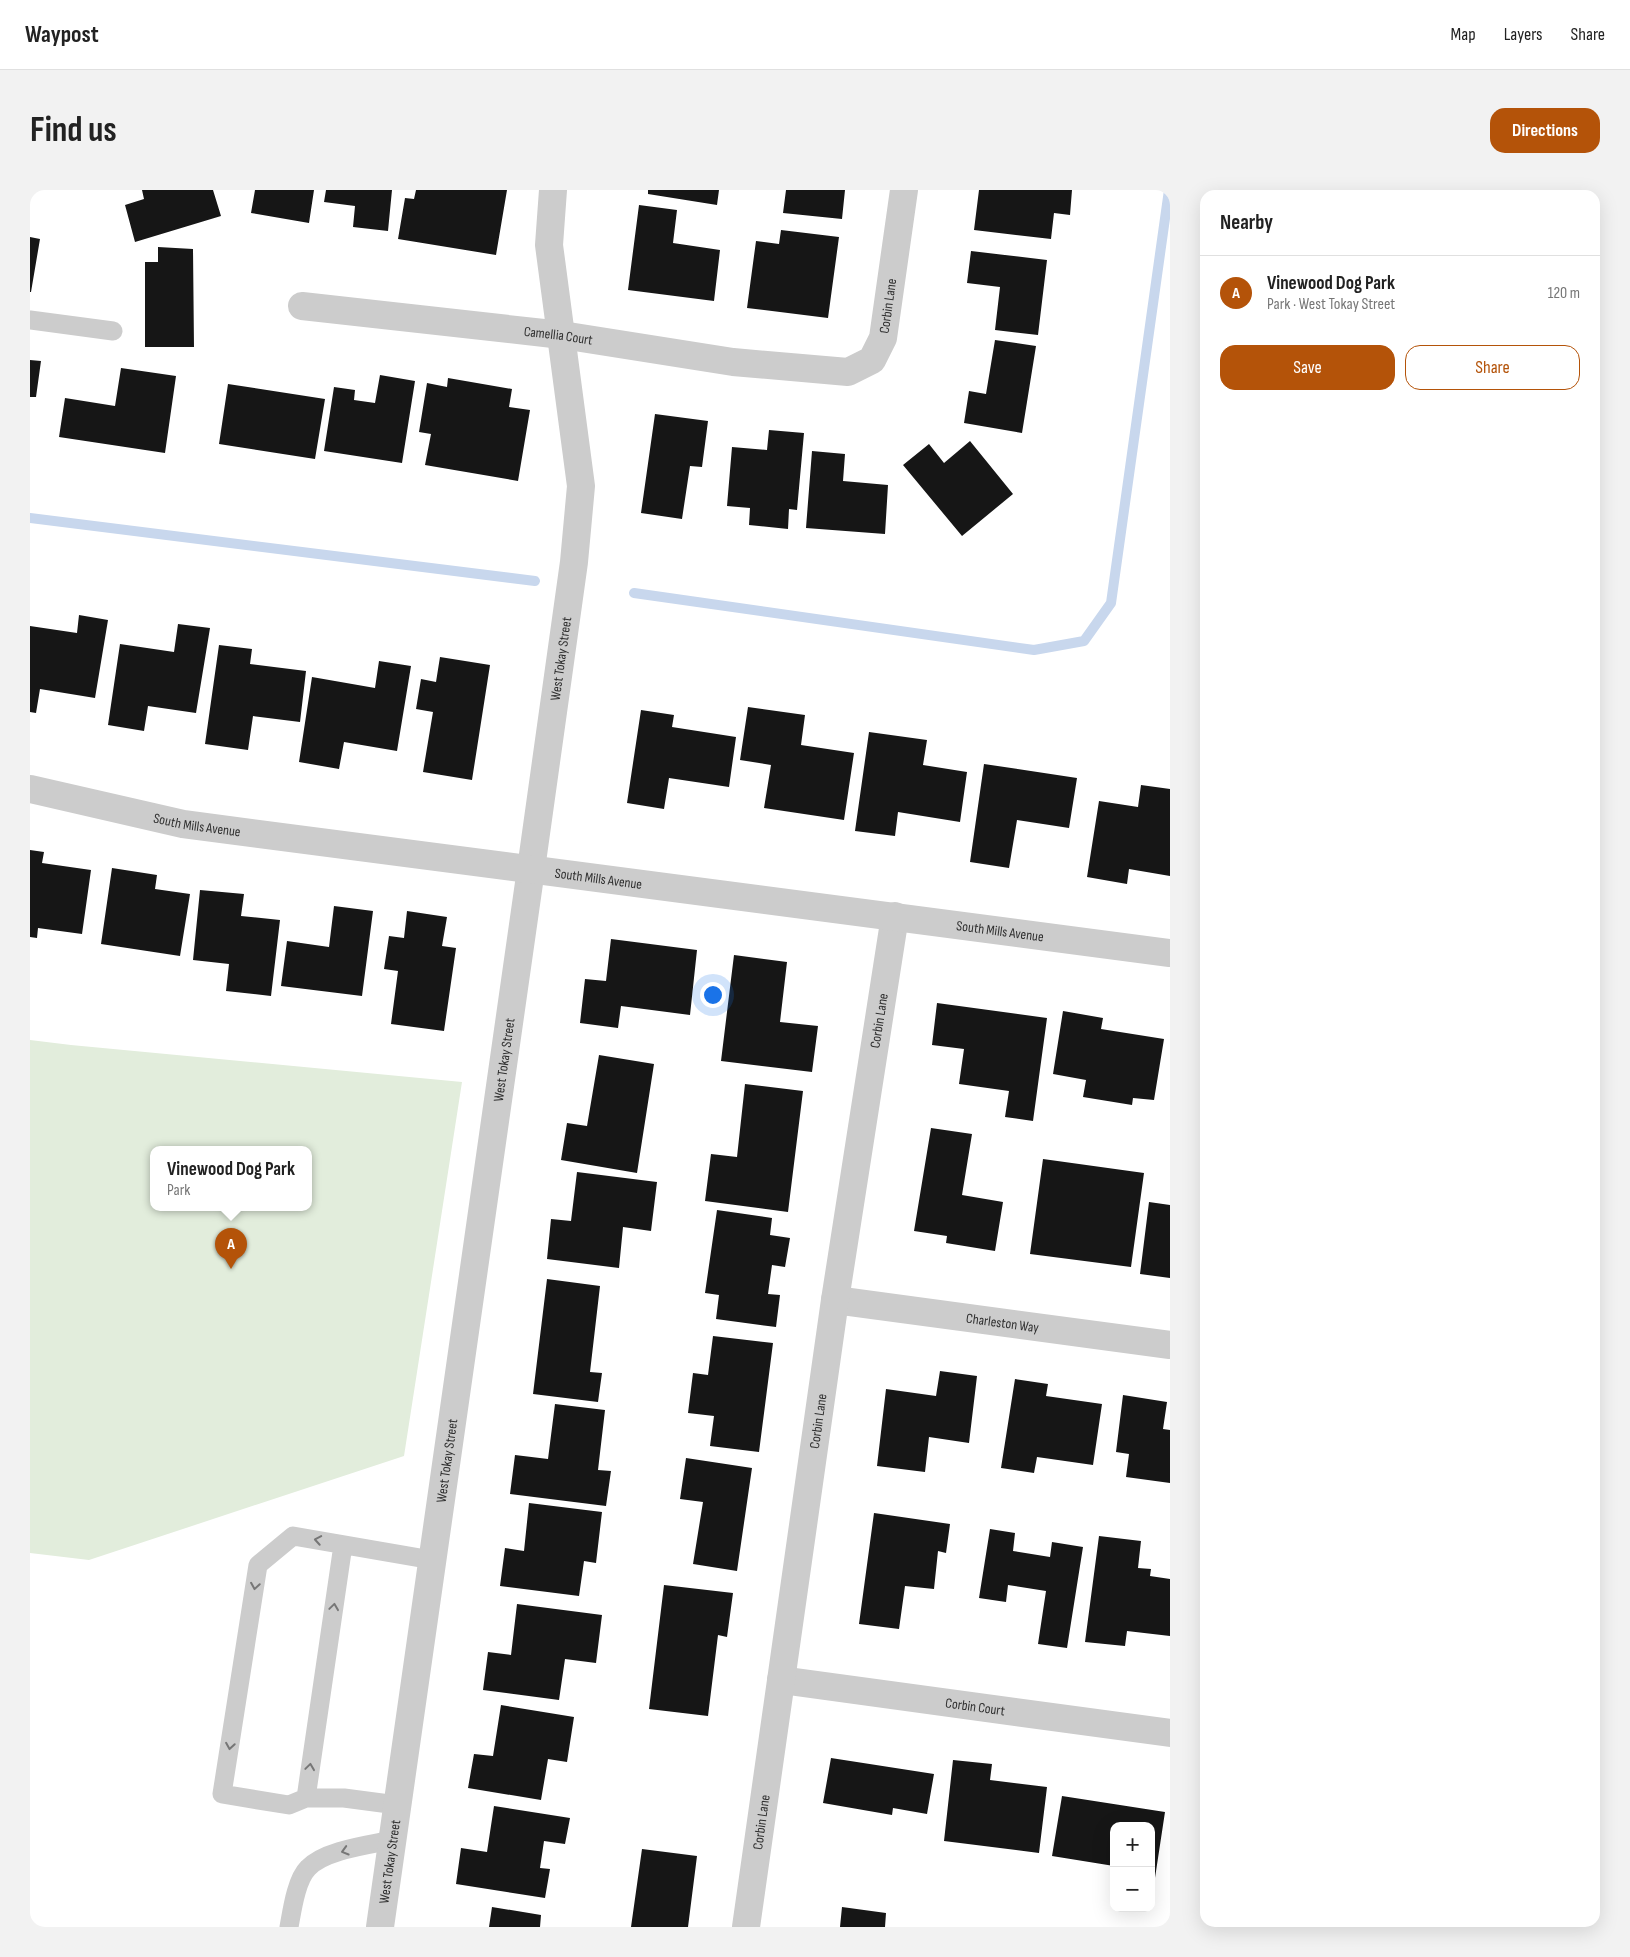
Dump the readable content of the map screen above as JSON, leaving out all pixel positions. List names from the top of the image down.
{
  "streets": {
    "street": [
      "Corbin Lane",
      "Camellia Court",
      "West Tokay Street",
      "South Mills Avenue",
      "Charleston Way",
      "Corbin Court"
    ]
  },
  "crossings": [
    ["Corbin Lane", "Camellia Court"],
    ["Corbin Lane", "South Mills Avenue"],
    ["Corbin Lane", "Charleston Way"],
    ["Corbin Lane", "Corbin Court"],
    ["Camellia Court", "West Tokay Street"],
    ["West Tokay Street", "South Mills Avenue"]
  ],
  "page": {
    "header": "Waypost",
    "nav": ["Map", "Layers", "Share"],
    "buttons": [
      "Directions",
      ["Save", "Share"]
    ],
    "title": "Find us",
    "heading": "Nearby",
    "list": [
      {
        "mark": "A",
        "name": "Vinewood Dog Park",
        "note": "Park · West Tokay Street",
        "value": "120 m"
      }
    ],
    "popup": ["Vinewood Dog Park", "Park"],
    "pins": "A",
    "map_buttons": ["+", "−"]
  }
}
